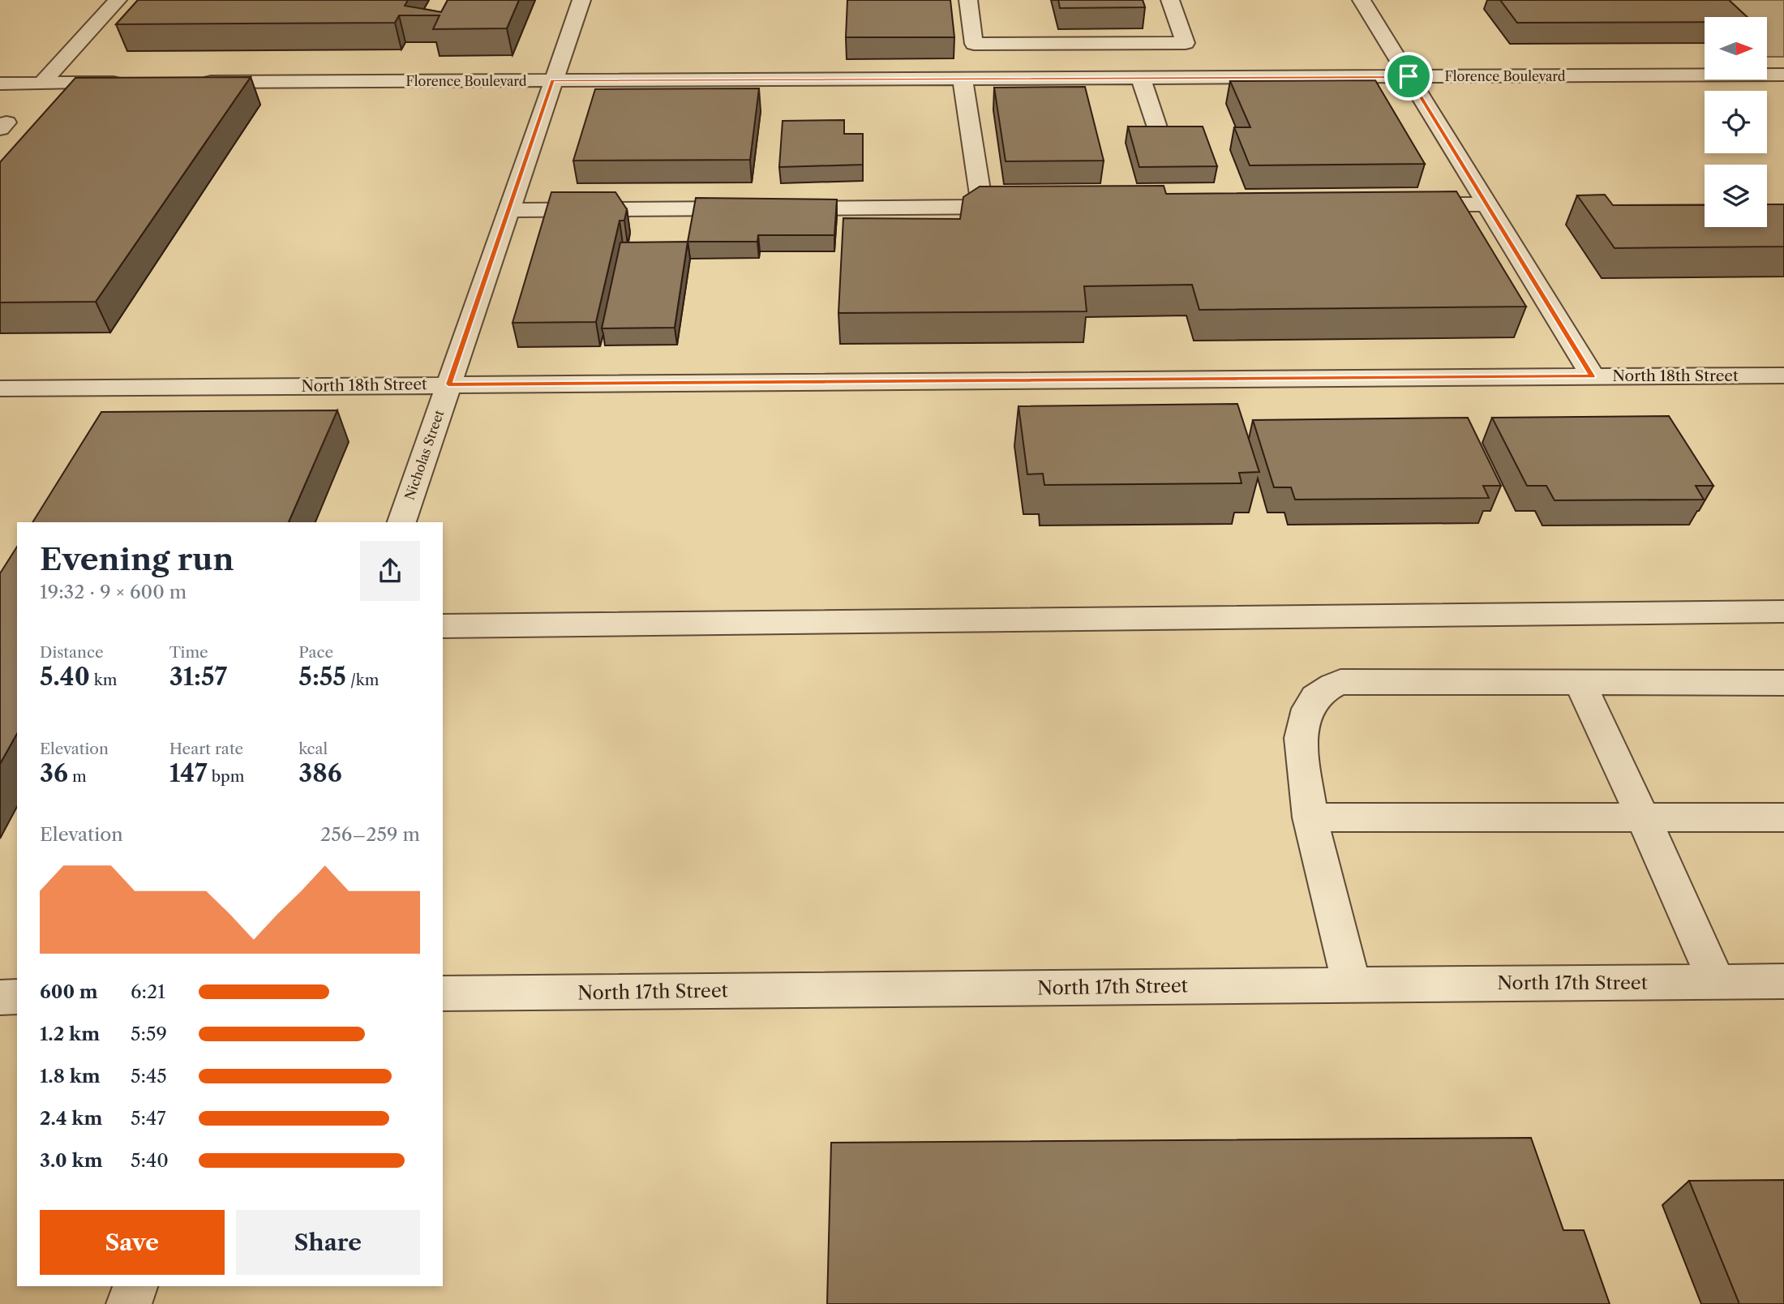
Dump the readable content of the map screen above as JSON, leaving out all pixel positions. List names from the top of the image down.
{
  "streets": {
    "street": [
      "Florence Boulevard",
      "North 18th Street",
      "Nicholas Street",
      "North 17th Street"
    ]
  },
  "crossings": [
    ["Florence Boulevard", "Nicholas Street"],
    ["North 18th Street", "Nicholas Street"]
  ],
  "north": "right",
  "page": {
    "heading": ["Evening run", "19:32 · 9 × 600 m"],
    "stats": [
      ["Distance", "5.40 km"],
      ["Time", "31:57"],
      ["Pace", "5:55 /km"],
      ["Elevation", "36 m"],
      ["Heart rate", "147 bpm"],
      ["kcal", "386"]
    ],
    "chart": ["Elevation", "256–259 m"],
    "list": [
      {
        "name": "600 m",
        "note": "6:21"
      },
      {
        "name": "1.2 km",
        "note": "5:59"
      },
      {
        "name": "1.8 km",
        "note": "5:45"
      },
      {
        "name": "2.4 km",
        "note": "5:47"
      },
      {
        "name": "3.0 km",
        "note": "5:40"
      }
    ],
    "buttons": ["Save", "Share"]
  }
}
